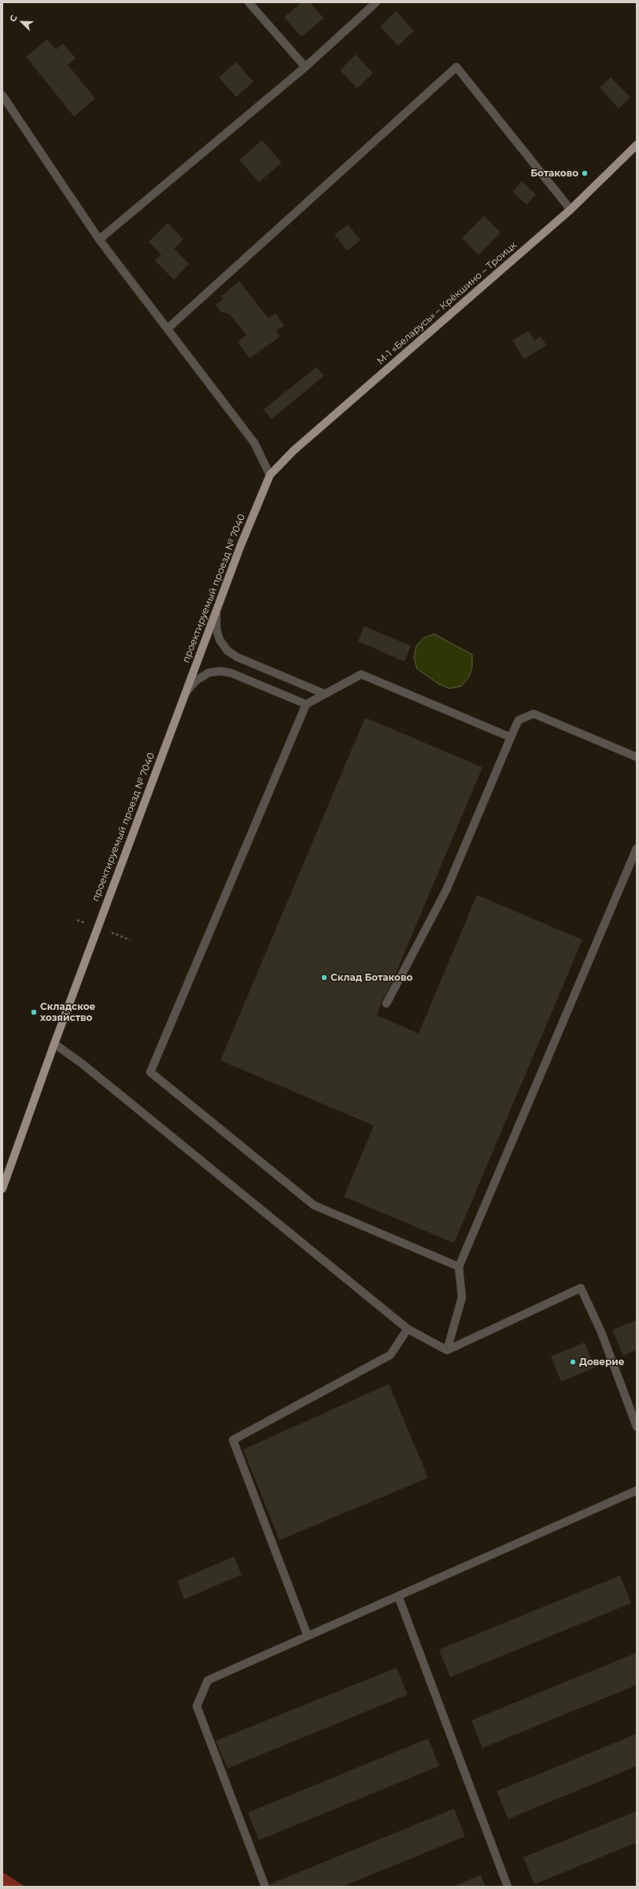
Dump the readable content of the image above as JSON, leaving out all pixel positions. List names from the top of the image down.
{
  "streets": {
    "main road": ["М-1 «Беларусь» – Крёкшино – Троицк", "проектируемый проезд № 7040"]
  },
  "crossings": [
    ["М-1 «Беларусь» – Крёкшино – Троицк", "проектируемый проезд № 7040"]
  ],
  "places": [
    "Ботаково",
    "Склад Ботаково",
    "Складское хозяйство",
    "Доверие"
  ],
  "north": "top left"
}
